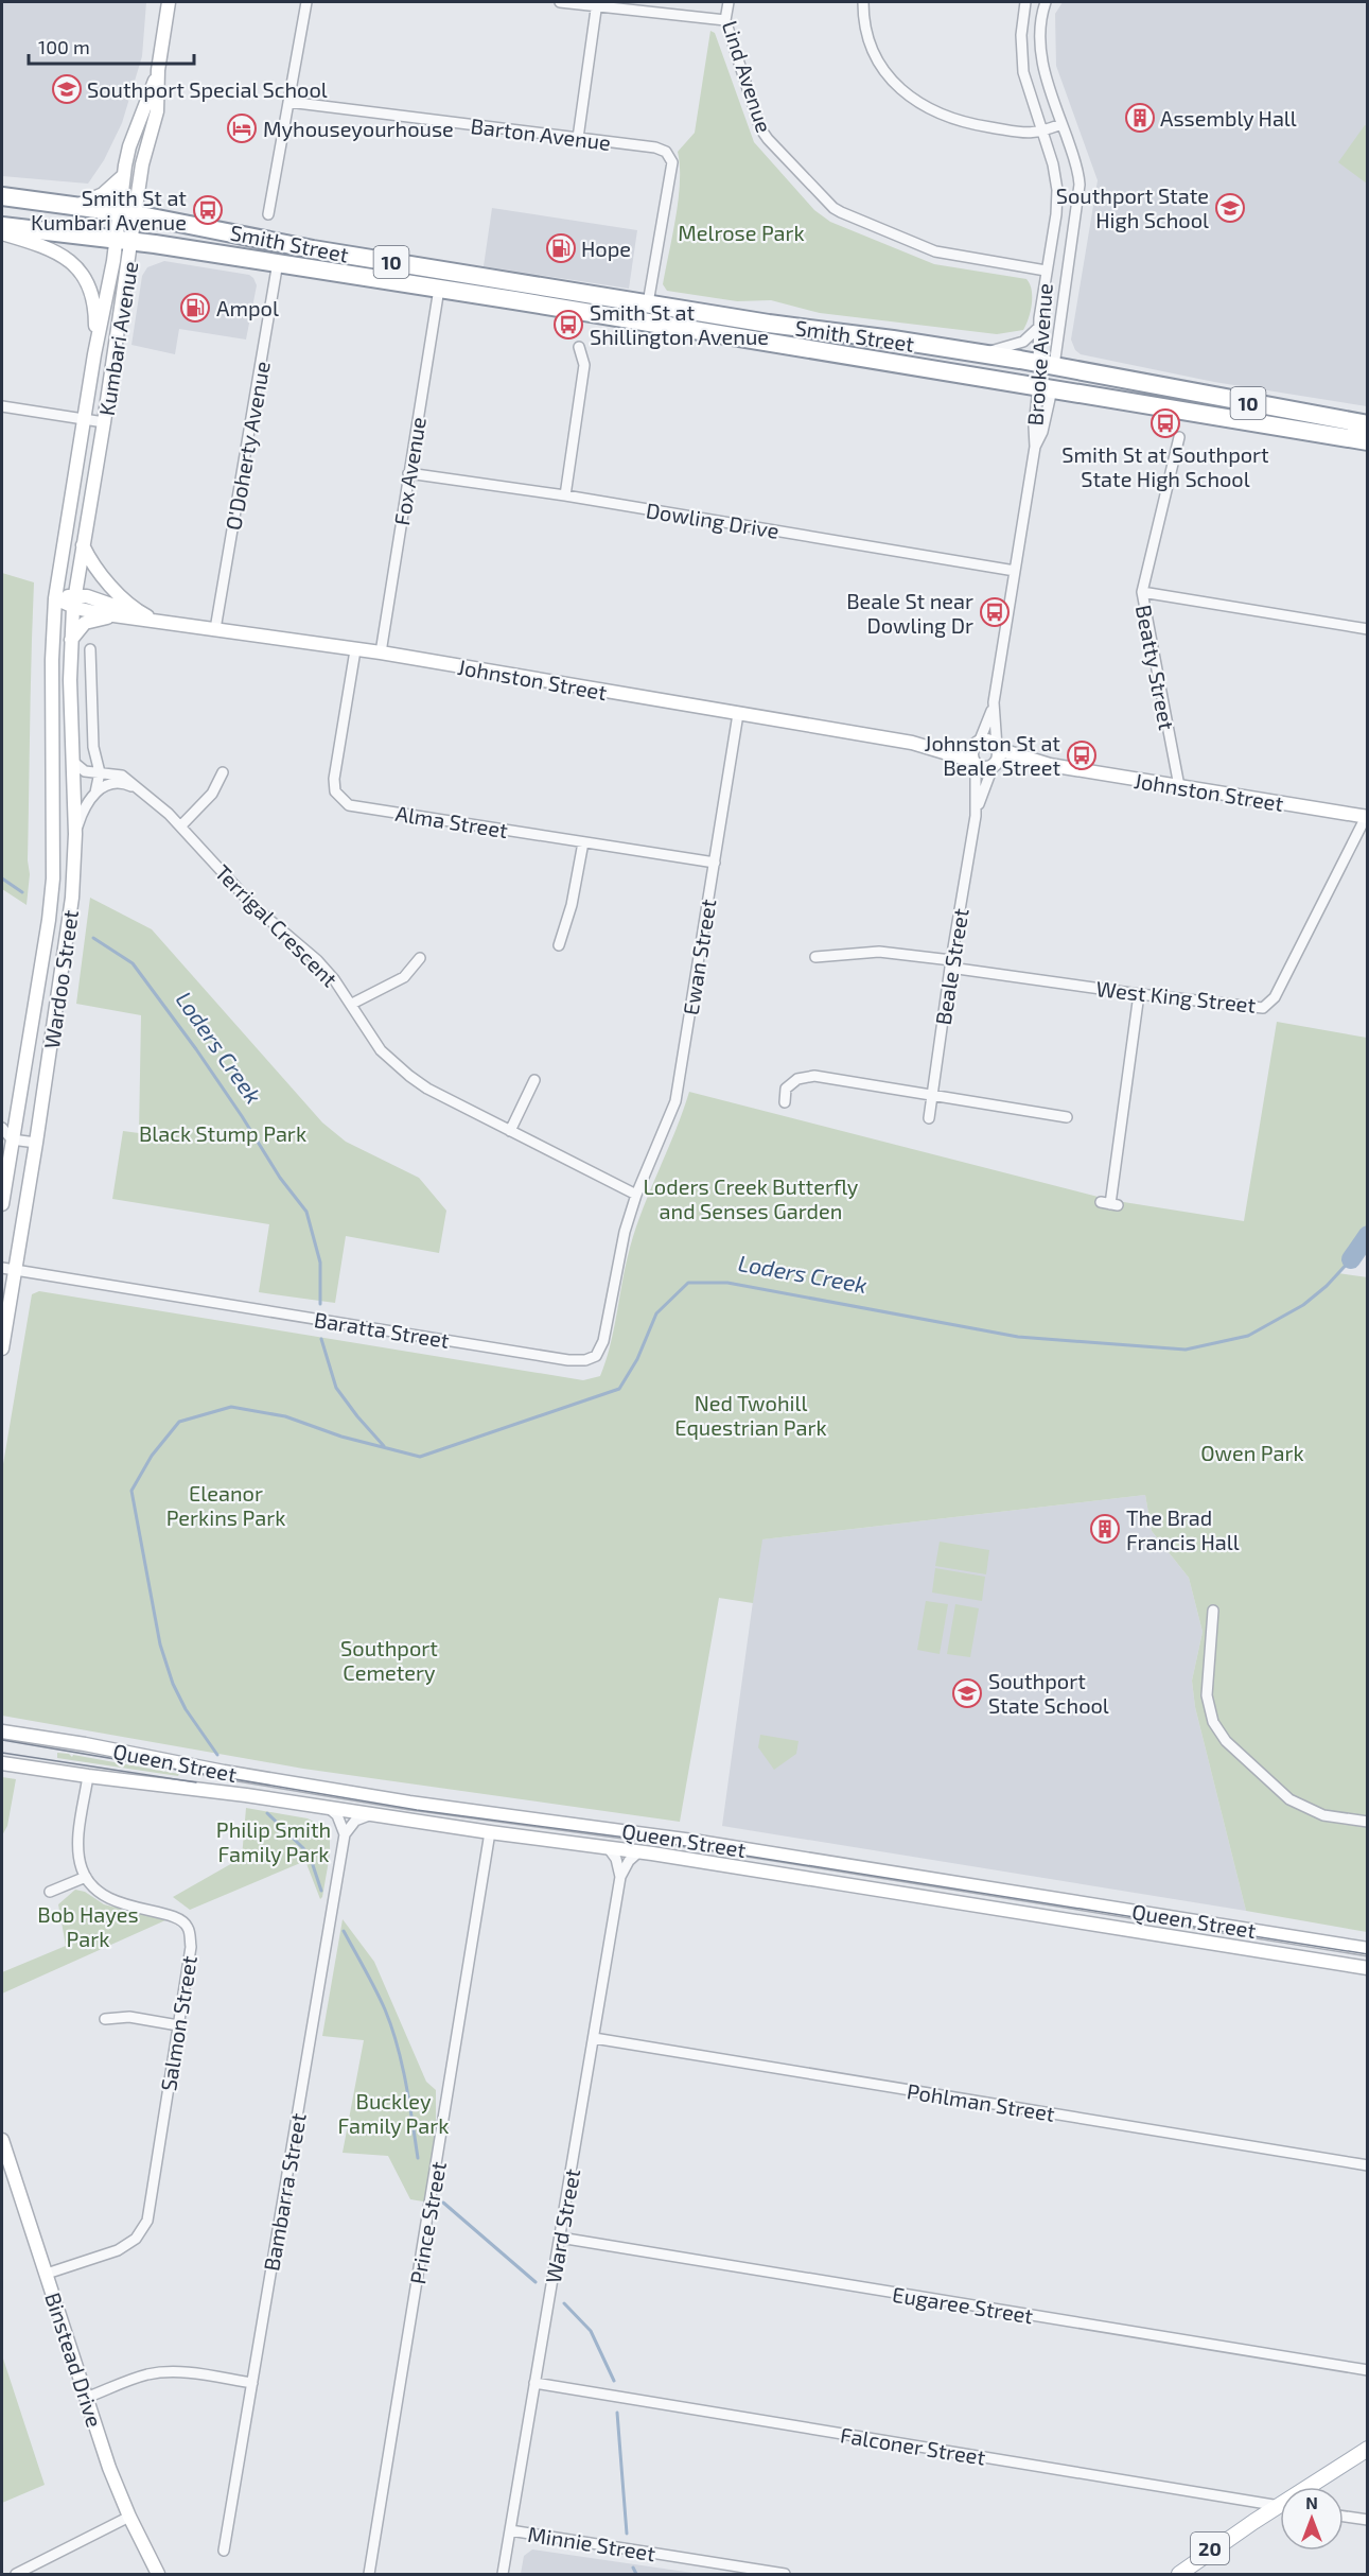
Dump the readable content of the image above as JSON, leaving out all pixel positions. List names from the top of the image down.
{
  "streets": {
    "highway": ["Smith Street", "10", "Brooke Avenue"],
    "main road": ["20"],
    "street": [
      "Lind Avenue",
      "Barton Avenue",
      "Kumbari Avenue",
      "O'Doherty Avenue",
      "Fox Avenue",
      "Dowling Drive",
      "Beatty Street",
      "Johnston Street",
      "Alma Street",
      "Terrigal Crescent",
      "Ewan Street",
      "Beale Street",
      "Wardoo Street",
      "West King Street",
      "Baratta Street",
      "Queen Street",
      "Salmon Street",
      "Pohlman Street",
      "Bambarra Street",
      "Prince Street",
      "Ward Street",
      "Eugaree Street",
      "Binstead Drive",
      "Falconer Street",
      "Minnie Street"
    ]
  },
  "crossings": [
    ["Lind Avenue", "Brooke Avenue"],
    ["Barton Avenue", "Smith Street"],
    ["Smith Street", "Kumbari Avenue"],
    ["Smith Street", "Brooke Avenue"],
    ["Smith Street", "O'Doherty Avenue"],
    ["Smith Street", "Fox Avenue"],
    ["Kumbari Avenue", "Johnston Street"],
    ["Kumbari Avenue", "Wardoo Street"],
    ["O'Doherty Avenue", "Johnston Street"],
    ["Fox Avenue", "Dowling Drive"],
    ["Fox Avenue", "Johnston Street"],
    ["Beatty Street", "Johnston Street"],
    ["Johnston Street", "Alma Street"],
    ["Johnston Street", "Ewan Street"],
    ["Johnston Street", "Beale Street"],
    ["Johnston Street", "Wardoo Street"],
    ["Johnston Street", "West King Street"],
    ["Alma Street", "Ewan Street"],
    ["Terrigal Crescent", "Ewan Street"],
    ["Terrigal Crescent", "Wardoo Street"],
    ["Terrigal Crescent", "Baratta Street"],
    ["Ewan Street", "Baratta Street"],
    ["Beale Street", "West King Street"],
    ["Wardoo Street", "Baratta Street"],
    ["Queen Street", "Prince Street"],
    ["Queen Street", "Ward Street"],
    ["Salmon Street", "Binstead Drive"],
    ["Pohlman Street", "Ward Street"],
    ["Ward Street", "Eugaree Street"],
    ["Ward Street", "Falconer Street"],
    ["Ward Street", "Minnie Street"]
  ],
  "water": ["Loders Creek"],
  "parks": [
    "Melrose Park",
    "Black Stump Park",
    "Loders Creek Butterfly and Senses Garden",
    "Ned Twohill Equestrian Park",
    "Owen Park",
    "Eleanor Perkins Park",
    "Southport Cemetery",
    "Philip Smith Family Park",
    "Bob Hayes Park",
    "Buckley Family Park"
  ],
  "places": {
    "school or university": ["Southport Special School", "Southport State High School", "Southport State School"],
    "building": ["Assembly Hall", "The Brad Francis Hall"],
    "hotel": ["Myhouseyourhouse"],
    "bus stop": [
      "Smith St at Kumbari Avenue",
      "Smith St at Shillington Avenue",
      "Smith St at Southport State High School",
      "Beale St near Dowling Dr",
      "Johnston St at Beale Street"
    ],
    "fuel station": ["Hope", "Ampol"]
  },
  "scale_bar": "100 m",
  "north": "top"
}
